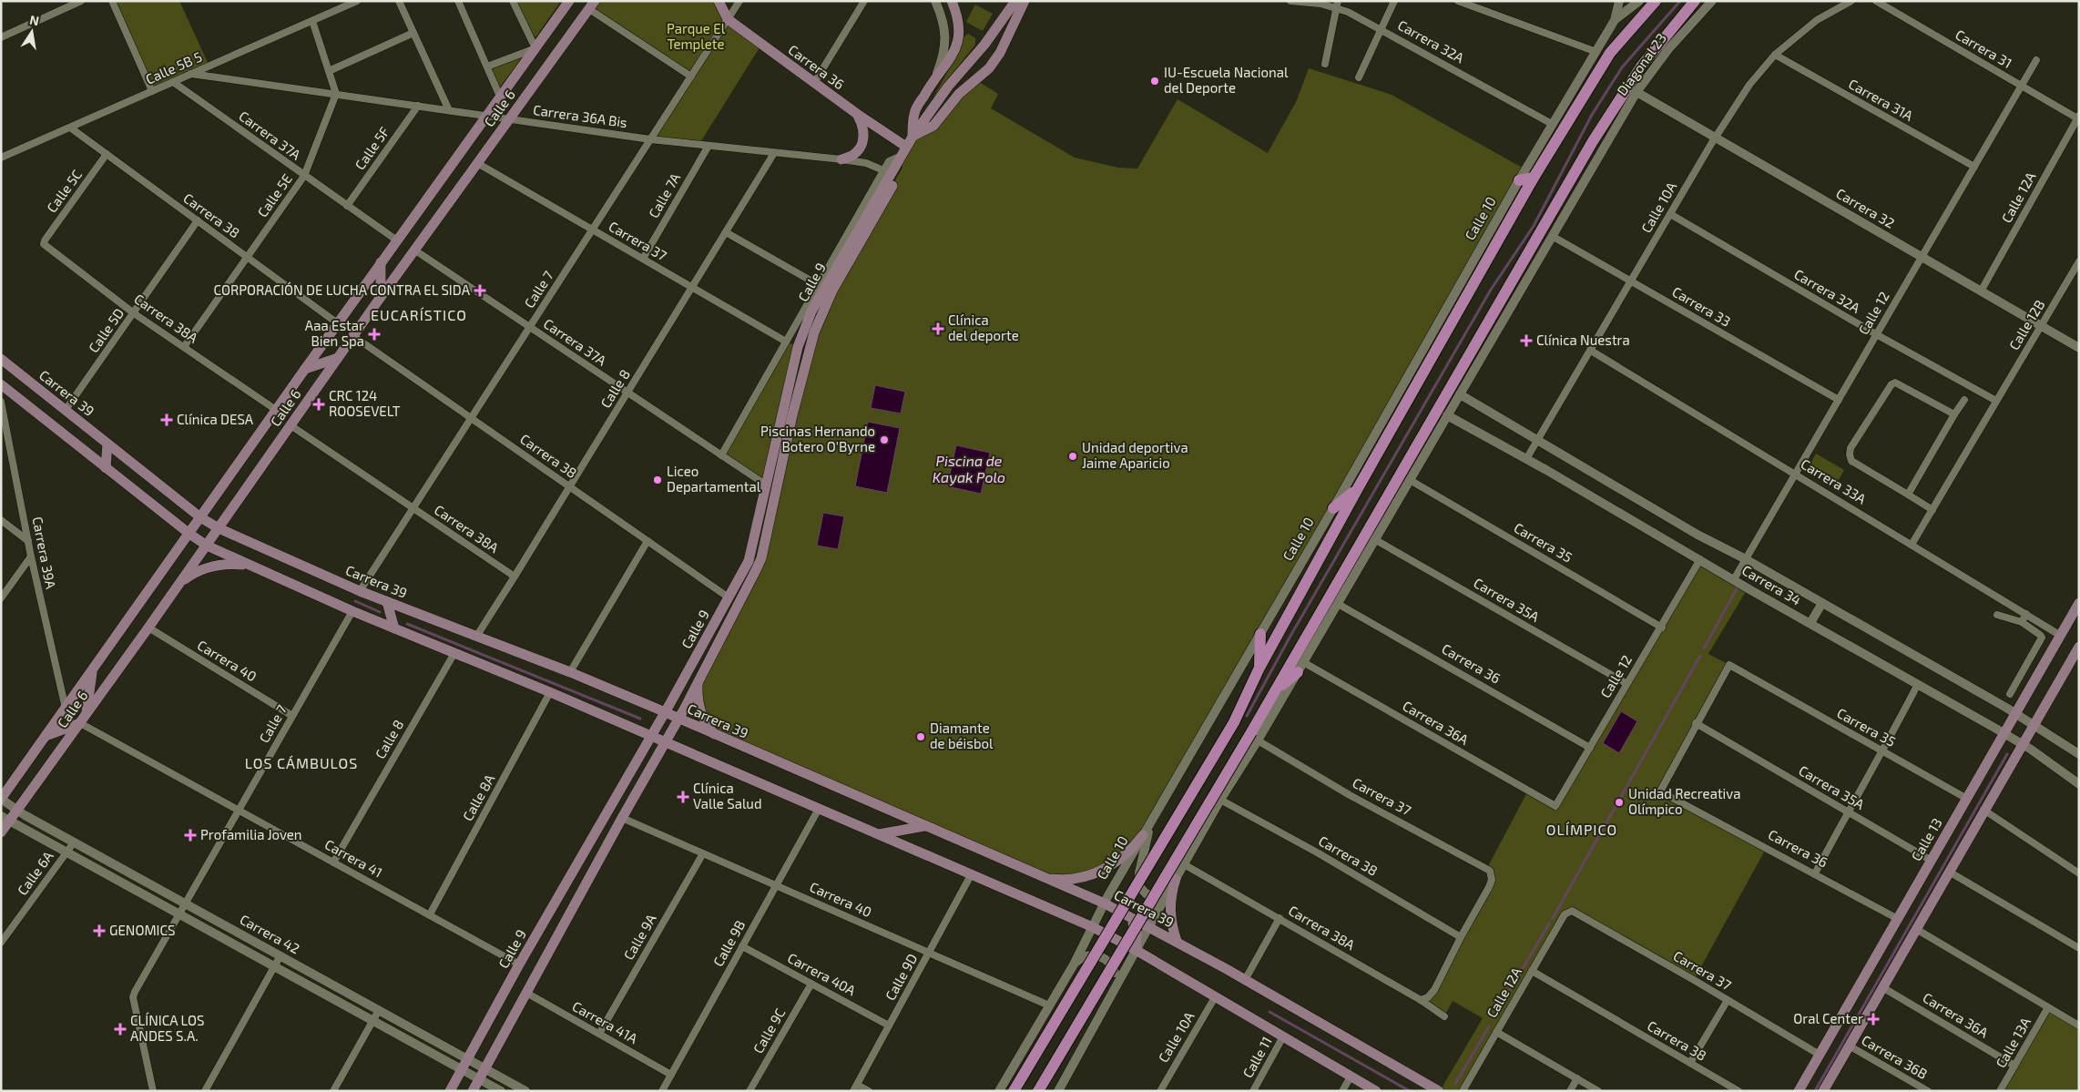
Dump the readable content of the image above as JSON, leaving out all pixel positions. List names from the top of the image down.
{
  "streets": {
    "main road": [
      "Carrera 36",
      "Calle 6",
      "Calle 10",
      "Calle 9",
      "Carrera 39",
      "Calle 13"
    ],
    "street": [
      "Carrera 32A",
      "Carrera 31",
      "Diagonal 23",
      "Calle 5B 5",
      "Carrera 31A",
      "Carrera 36A Bis",
      "Carrera 37A",
      "Calle 5F",
      "Calle 5C",
      "Calle 5E",
      "Calle 7A",
      "Calle 12A",
      "Calle 10A",
      "Carrera 32",
      "Carrera 38",
      "Carrera 37",
      "Calle 7",
      "Carrera 33",
      "Calle 12",
      "Carrera 38A",
      "Calle 12B",
      "Calle 5D",
      "Calle 8",
      "Carrera 33A",
      "Carrera 35",
      "Carrera 39A",
      "Carrera 34",
      "Carrera 35A",
      "Carrera 40",
      "Carrera 36A",
      "Calle 8A",
      "Carrera 41",
      "Calle 6A",
      "Carrera 42",
      "Calle 9A",
      "Calle 9B",
      "Carrera 40A",
      "Calle 9D",
      "Carrera 41A",
      "Calle 9C",
      "Calle 13A",
      "Calle 11",
      "Carrera 36B"
    ]
  },
  "crossings": [
    ["Carrera 32A", "Calle 10A"],
    ["Carrera 32A", "Calle 10"],
    ["Carrera 32A", "Calle 12"],
    ["Carrera 32A", "Calle 12B"],
    ["Carrera 31", "Calle 12A"],
    ["Carrera 31", "Calle 12"],
    ["Diagonal 23", "Carrera 32"],
    ["Diagonal 23", "Carrera 33"],
    ["Carrera 36", "Calle 9"],
    ["Carrera 36", "Calle 7"],
    ["Carrera 36", "Calle 12"],
    ["Carrera 36", "Carrera 35"],
    ["Carrera 36", "Carrera 35A"],
    ["Carrera 36", "Calle 13"],
    ["Calle 5B 5", "Carrera 36A Bis"],
    ["Calle 5B 5", "Carrera 37A"],
    ["Calle 5B 5", "Carrera 38"],
    ["Carrera 31A", "Calle 10A"],
    ["Carrera 31A", "Calle 12"],
    ["Calle 6", "Carrera 36A Bis"],
    ["Calle 6", "Carrera 37A"],
    ["Calle 6", "Carrera 38"],
    ["Calle 6", "Carrera 37"],
    ["Calle 6", "Carrera 38A"],
    ["Calle 6", "Carrera 39"],
    ["Calle 6", "Carrera 39A"],
    ["Calle 6", "Carrera 40"],
    ["Calle 6", "Carrera 41"],
    ["Calle 6", "Carrera 42"],
    ["Carrera 36A Bis", "Calle 5F"],
    ["Carrera 36A Bis", "Calle 5E"],
    ["Carrera 36A Bis", "Calle 7A"],
    ["Carrera 36A Bis", "Calle 9"],
    ["Carrera 36A Bis", "Calle 7"],
    ["Carrera 36A Bis", "Calle 8"],
    ["Carrera 37A", "Calle 5F"],
    ["Carrera 37A", "Calle 5E"],
    ["Carrera 37A", "Calle 9"],
    ["Carrera 37A", "Calle 7"],
    ["Carrera 37A", "Calle 8"],
    ["Calle 5C", "Carrera 38"],
    ["Calle 5C", "Carrera 38A"],
    ["Calle 5E", "Carrera 38"],
    ["Calle 5E", "Carrera 38A"],
    ["Calle 7A", "Carrera 37"],
    ["Calle 12A", "Carrera 32"],
    ["Calle 12A", "Carrera 38"],
    ["Calle 12A", "Carrera 37"],
    ["Calle 10A", "Carrera 32"],
    ["Calle 10A", "Carrera 33"],
    ["Calle 10A", "Carrera 33A"],
    ["Calle 10A", "Carrera 34"],
    ["Carrera 32", "Calle 12"],
    ["Carrera 32", "Calle 12B"],
    ["Carrera 38", "Carrera 37"],
    ["Carrera 38", "Calle 9"],
    ["Carrera 38", "Calle 7"],
    ["Carrera 38", "Calle 5D"],
    ["Carrera 38", "Calle 8"],
    ["Calle 10", "Carrera 39"],
    ["Calle 10", "Carrera 40"],
    ["Carrera 37", "Calle 9"],
    ["Carrera 37", "Calle 7"],
    ["Carrera 37", "Calle 8"],
    ["Carrera 37", "Calle 13"],
    ["Calle 9", "Carrera 39"],
    ["Calle 9", "Carrera 40"],
    ["Calle 9", "Carrera 41"],
    ["Calle 9", "Carrera 42"],
    ["Calle 9", "Carrera 41A"],
    ["Calle 7", "Carrera 38A"],
    ["Calle 7", "Carrera 39"],
    ["Calle 7", "Carrera 40"],
    ["Calle 7", "Carrera 41"],
    ["Calle 7", "Carrera 42"],
    ["Carrera 33", "Calle 12"],
    ["Calle 12", "Carrera 33A"],
    ["Calle 12", "Carrera 35"],
    ["Calle 12", "Carrera 34"],
    ["Calle 12", "Carrera 35A"],
    ["Calle 12", "Carrera 36A"],
    ["Carrera 38A", "Calle 5D"],
    ["Carrera 38A", "Calle 8"],
    ["Calle 12B", "Carrera 33A"],
    ["Calle 5D", "Carrera 39"],
    ["Calle 8", "Carrera 39"],
    ["Calle 8", "Carrera 41"],
    ["Carrera 33A", "Calle 13"],
    ["Carrera 35", "Carrera 35A"],
    ["Carrera 35", "Calle 13"],
    ["Carrera 34", "Calle 13"],
    ["Carrera 35A", "Calle 13"],
    ["Carrera 40", "Calle 9A"],
    ["Carrera 40", "Calle 9B"],
    ["Carrera 40", "Calle 9D"],
    ["Carrera 36A", "Calle 13A"],
    ["Calle 8A", "Carrera 41"],
    ["Calle 6A", "Carrera 42"],
    ["Calle 9A", "Carrera 41A"],
    ["Calle 9B", "Carrera 40A"],
    ["Calle 9B", "Carrera 41A"],
    ["Carrera 40A", "Calle 9D"],
    ["Carrera 40A", "Calle 9C"]
  ],
  "districts": ["EUCARÍSTICO", "LOS CÁMBULOS", "OLÍMPICO"],
  "water": ["Piscina de Kayak Polo"],
  "parks": ["Parque El Templete"],
  "places": {
    "other": [
      "IU-Escuela Nacional del Deporte",
      "Piscinas Hernando Botero O'Byrne",
      "Unidad deportiva Jaime Aparicio",
      "Liceo Departamental",
      "Diamante de béisbol",
      "Unidad Recreativa Olímpico"
    ],
    "health": [
      "CORPORACIÓN DE LUCHA CONTRA EL SIDA",
      "Clínica del deporte",
      "Aaa Estar Bien Spa",
      "Clínica Nuestra",
      "CRC 124 ROOSEVELT",
      "Clínica DESA",
      "Clínica Valle Salud",
      "Profamilia Joven",
      "GENOMICS",
      "Oral Center",
      "CLÍNICA LOS ANDES S.A."
    ]
  },
  "north": "top"
}
